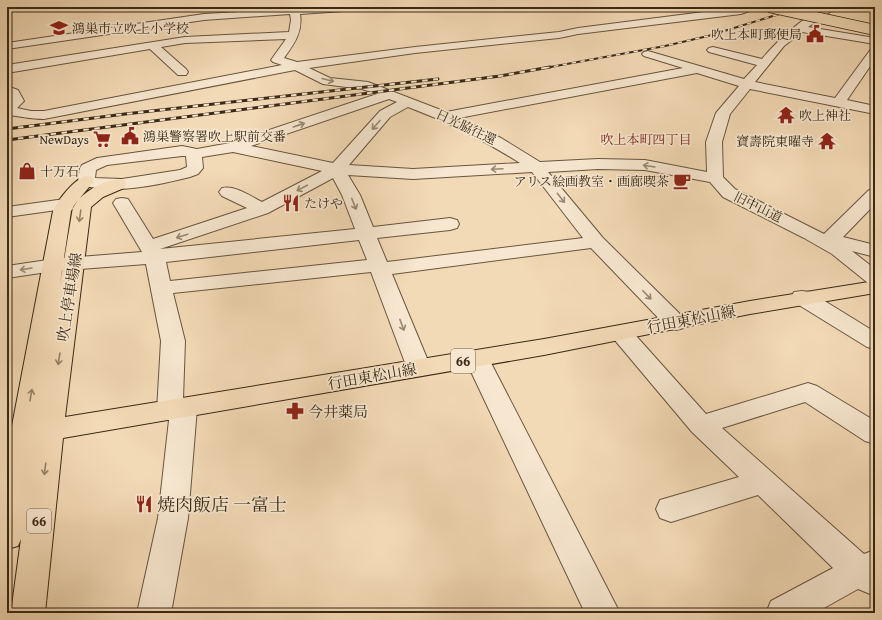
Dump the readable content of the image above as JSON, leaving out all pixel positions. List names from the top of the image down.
{
  "streets": {
    "main road": ["吹上停車場線", "行田東松山線", "66"],
    "street": ["日光脇往還", "旧中山道"]
  },
  "crossings": [
    ["日光脇往還", "行田東松山線"],
    ["吹上停車場線", "行田東松山線"],
    ["吹上停車場線", "66"],
    ["行田東松山線", "66"]
  ],
  "districts": ["吹上本町四丁目"],
  "places": {
    "school or university": ["鴻巣市立吹上小学校"],
    "public building": ["吹上本町郵便局", "鴻巣警察署吹上駅前交番"],
    "temple": ["吹上神社", "寶壽院東曜寺"],
    "supermarket": ["NewDays"],
    "shop": ["十万石"],
    "cafe": ["アリス絵画教室・画廊喫茶"],
    "restaurant": ["たけや", "焼肉飯店 一富士"],
    "pharmacy": ["今井薬局"]
  }
}
